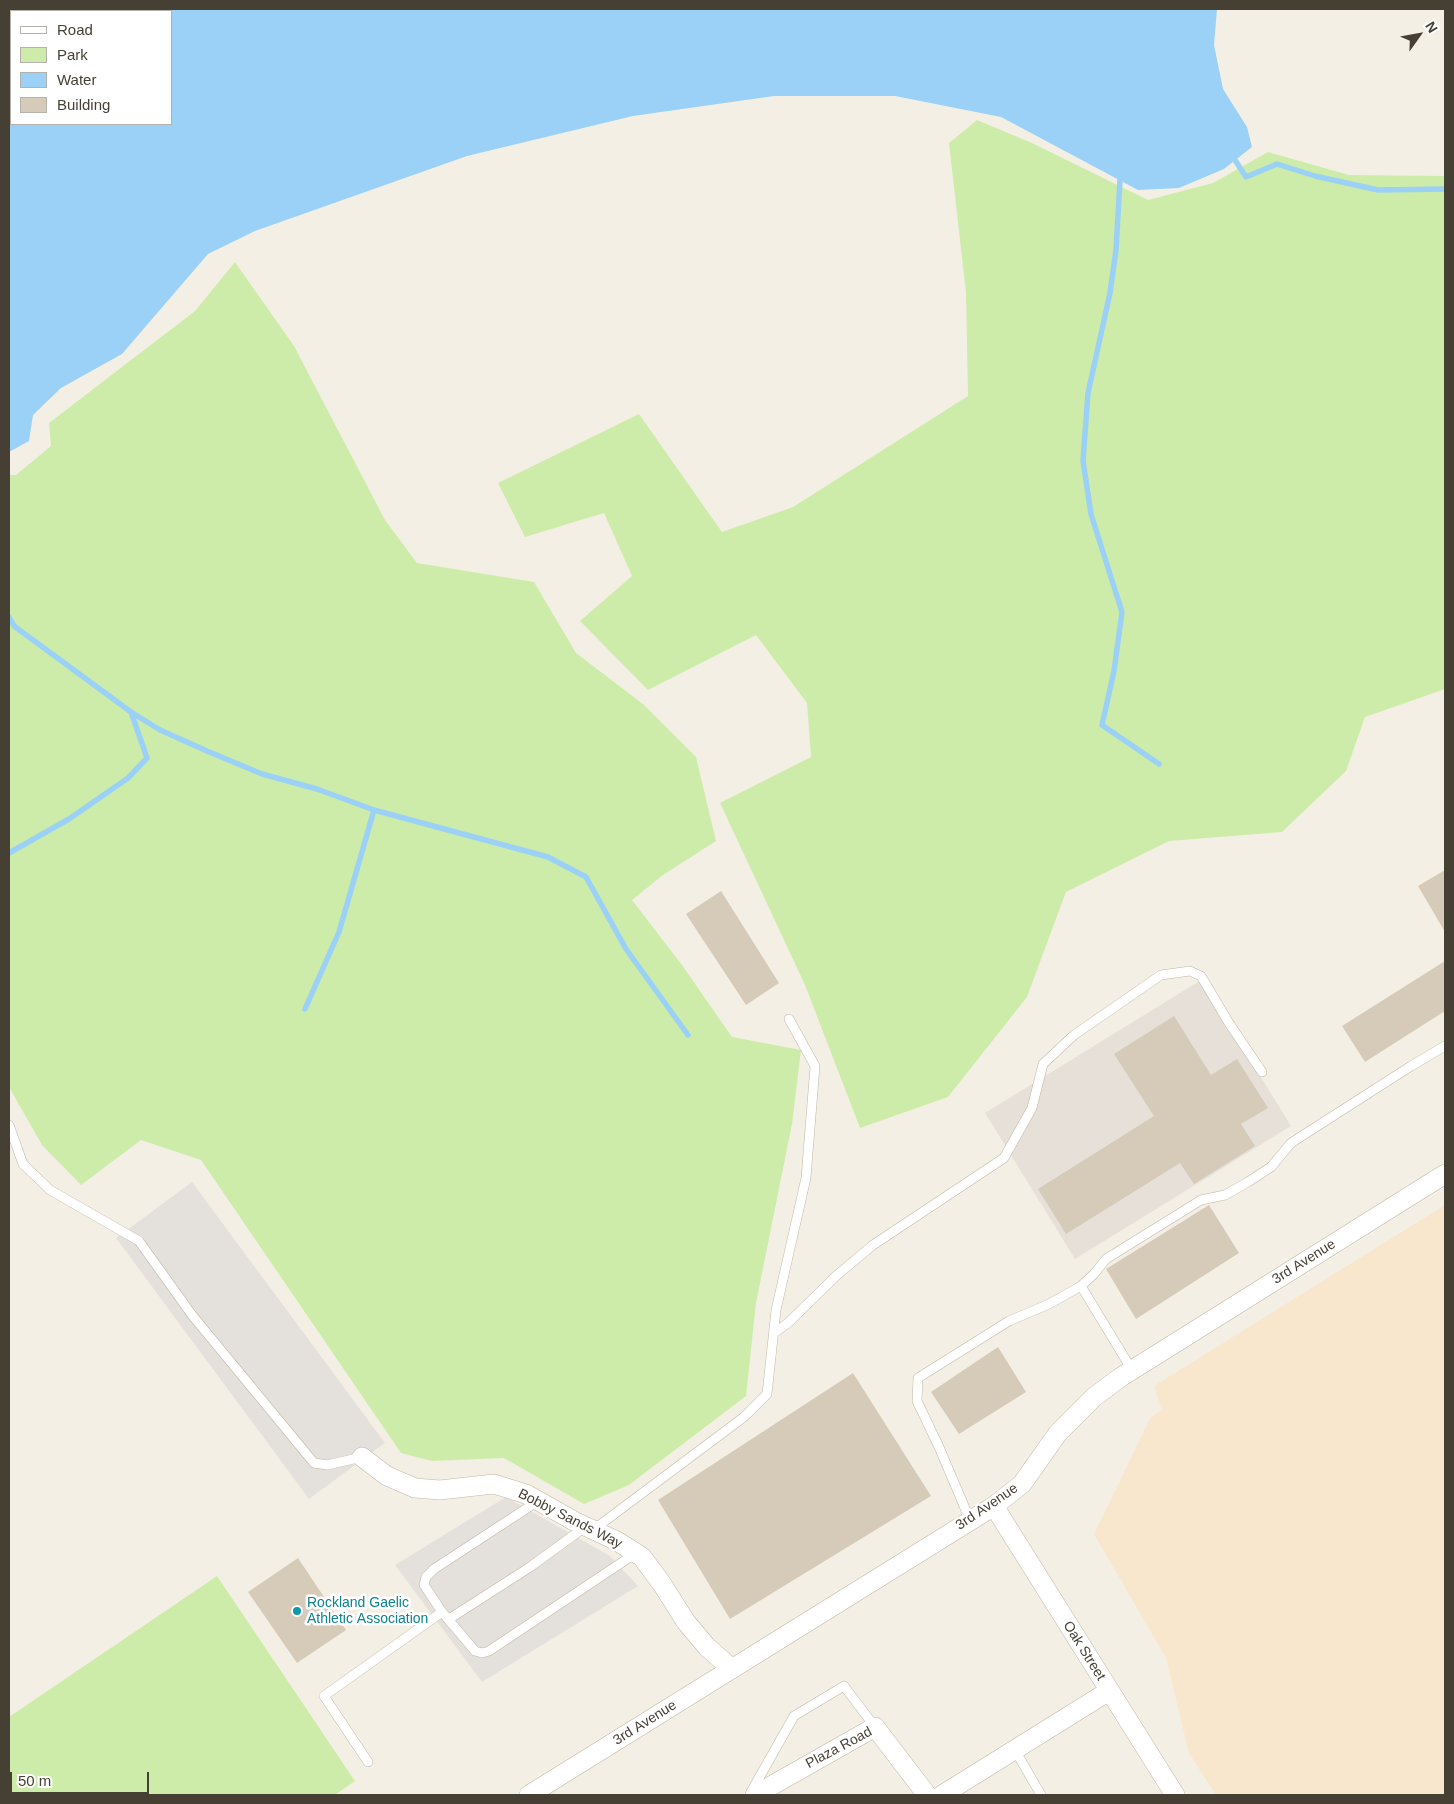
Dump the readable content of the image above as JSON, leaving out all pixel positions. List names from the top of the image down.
{
  "streets": {
    "street": [
      "3rd Avenue",
      "Bobby Sands Way",
      "Oak Street",
      "Plaza Road"
    ]
  },
  "crossings": [
    ["3rd Avenue", "Bobby Sands Way"],
    ["3rd Avenue", "Oak Street"]
  ],
  "places": ["Rockland Gaelic Athletic Association"],
  "legend": [
    "Road",
    "Park",
    "Water",
    "Building"
  ],
  "scale_bar": "50 m",
  "north": "top right"
}
